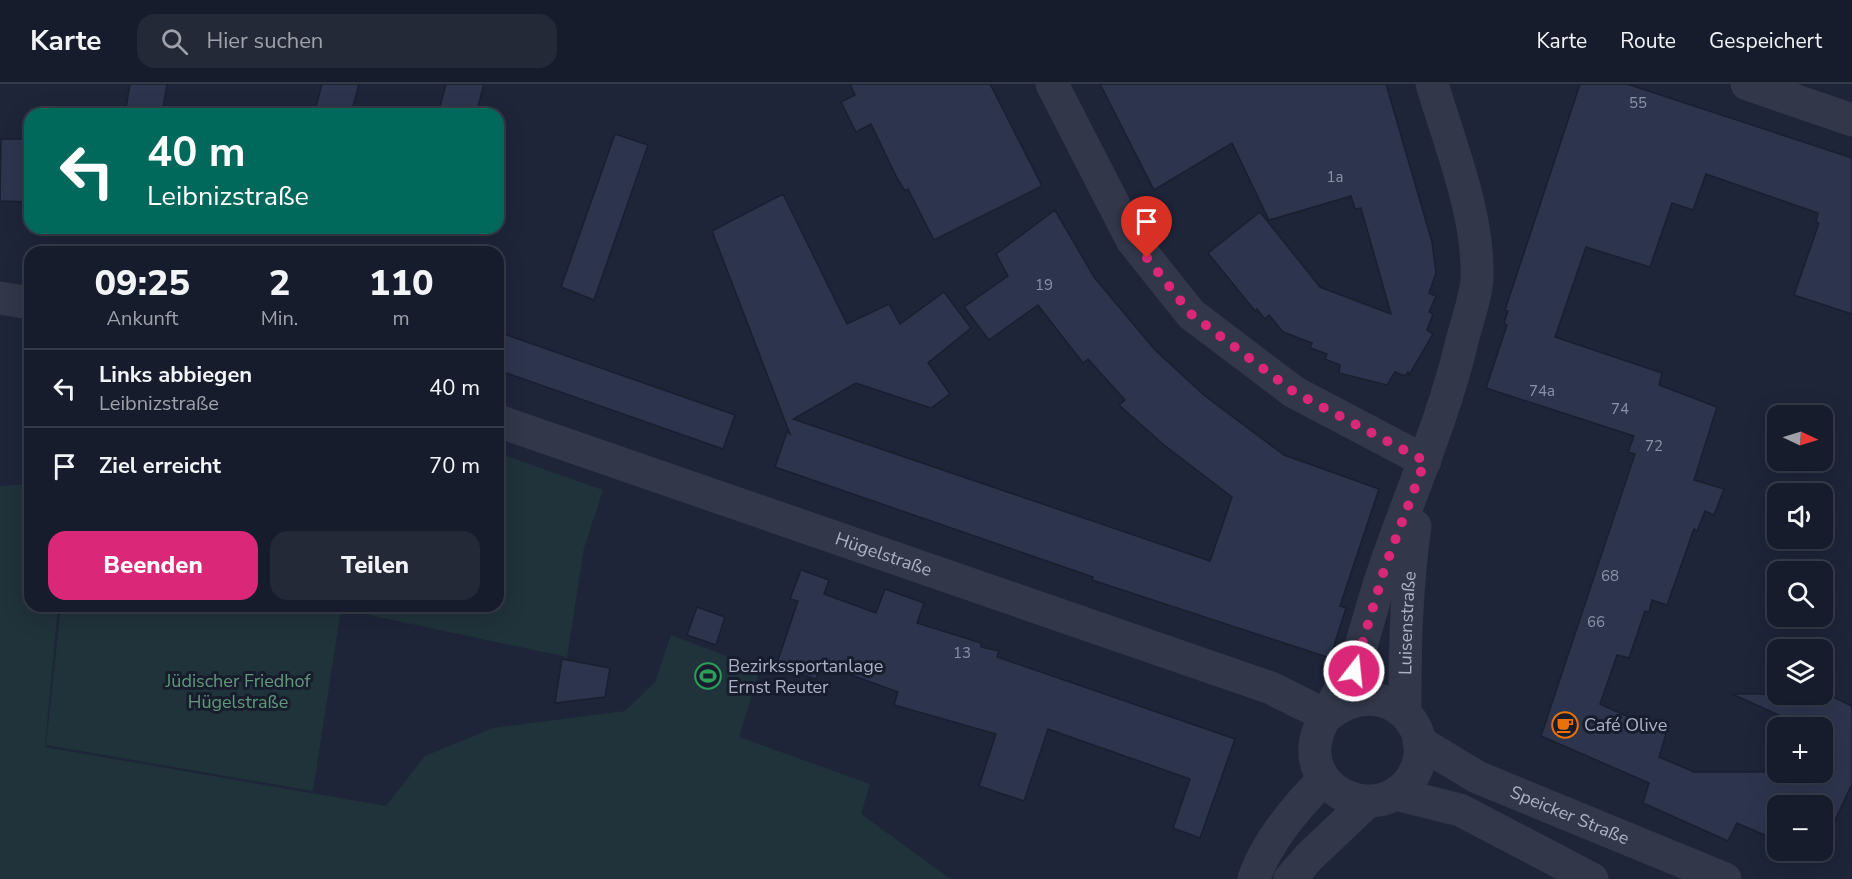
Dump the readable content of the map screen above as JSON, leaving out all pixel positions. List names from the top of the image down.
{
  "streets": {
    "street": ["Hügelstraße", "Luisenstraße", "Speicker Straße"]
  },
  "crossings": [
    ["Hügelstraße", "Luisenstraße"],
    ["Hügelstraße", "Speicker Straße"],
    ["Luisenstraße", "Speicker Straße"]
  ],
  "parks": ["Jüdischer Friedhof Hügelstraße"],
  "places": {
    "sports": ["Bezirkssportanlage Ernst Reuter"],
    "cafe": ["Café Olive"]
  },
  "house_numbers": [
    "55",
    "1a",
    "19",
    "74a",
    "74",
    "72",
    "68",
    "66",
    "13"
  ],
  "north": "right",
  "page": {
    "header": "Karte",
    "search": "Hier suchen",
    "nav": ["Karte", "Route", "Gespeichert"],
    "turn": ["40 m", "Leibnizstraße"],
    "eta": [
      "09:25",
      "Ankunft",
      "2",
      "Min.",
      "110",
      "m"
    ],
    "list": [
      {
        "name": "Links abbiegen",
        "note": "Leibnizstraße",
        "value": "40 m"
      },
      {
        "name": "Ziel erreicht",
        "value": "70 m"
      }
    ],
    "map_buttons": ["+", "−"],
    "buttons": ["Beenden", "Teilen"]
  }
}
